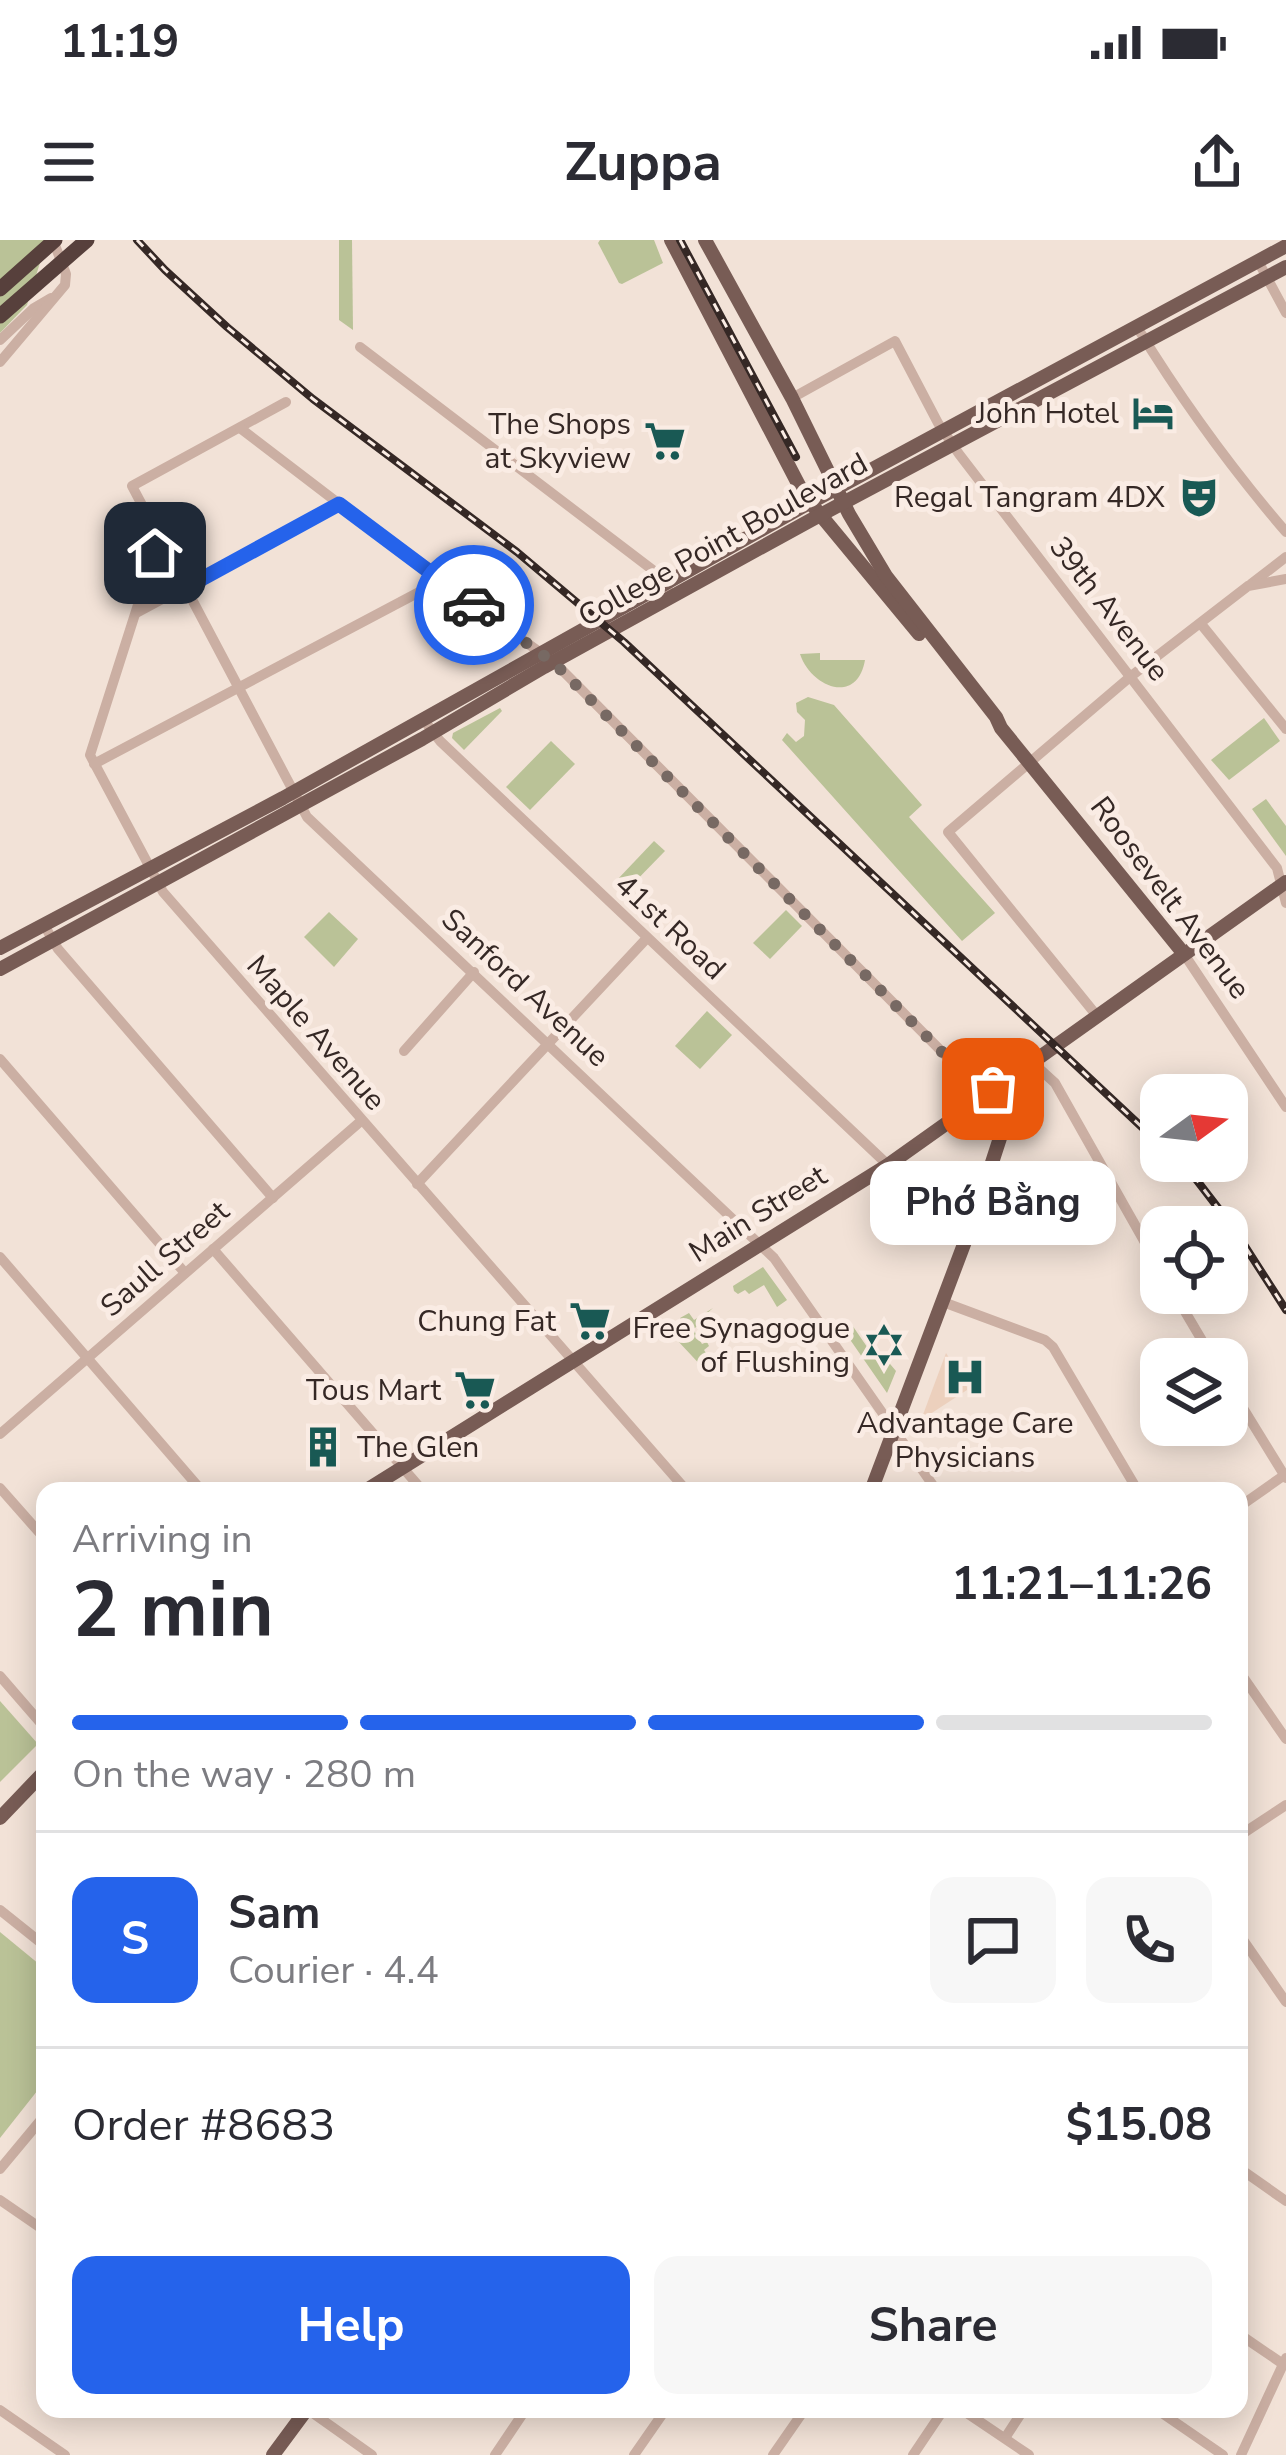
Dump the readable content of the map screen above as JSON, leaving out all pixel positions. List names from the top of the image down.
{
  "streets": {
    "main road": ["College Point Boulevard", "Roosevelt Avenue", "Main Street"],
    "street": [
      "39th Avenue",
      "41st Road",
      "Sanford Avenue",
      "Maple Avenue",
      "Saull Street"
    ]
  },
  "crossings": [
    ["College Point Boulevard", "39th Avenue"],
    ["College Point Boulevard", "Roosevelt Avenue"],
    ["College Point Boulevard", "41st Road"],
    ["College Point Boulevard", "Sanford Avenue"],
    ["College Point Boulevard", "Maple Avenue"],
    ["39th Avenue", "Roosevelt Avenue"],
    ["39th Avenue", "Main Street"],
    ["Roosevelt Avenue", "Main Street"],
    ["41st Road", "Main Street"],
    ["Sanford Avenue", "Main Street"],
    ["Maple Avenue", "Main Street"],
    ["Maple Avenue", "Saull Street"]
  ],
  "places": {
    "hotel": ["John Hotel"],
    "supermarket": ["The Shops at Skyview", "Chung Fat", "Tous Mart"],
    "theatre": ["Regal Tangram 4DX"],
    "other": ["Phớ Bằng"],
    "synagogue": ["Free Synagogue of Flushing"],
    "hospital": ["Advantage Care Physicians"],
    "building": ["The Glen"]
  },
  "north": "right",
  "page": {
    "status": "11:19",
    "header": "Zuppa",
    "bubble": "Phớ Bằng",
    "heading": ["2 min", "Arriving in", "11:21–11:26"],
    "panel": [
      "Sam",
      "Courier · 4.4",
      "Order #8683",
      "$15.08"
    ],
    "bar": "On the way · 280 m",
    "round": "S",
    "buttons": ["Help", "Share"]
  }
}
